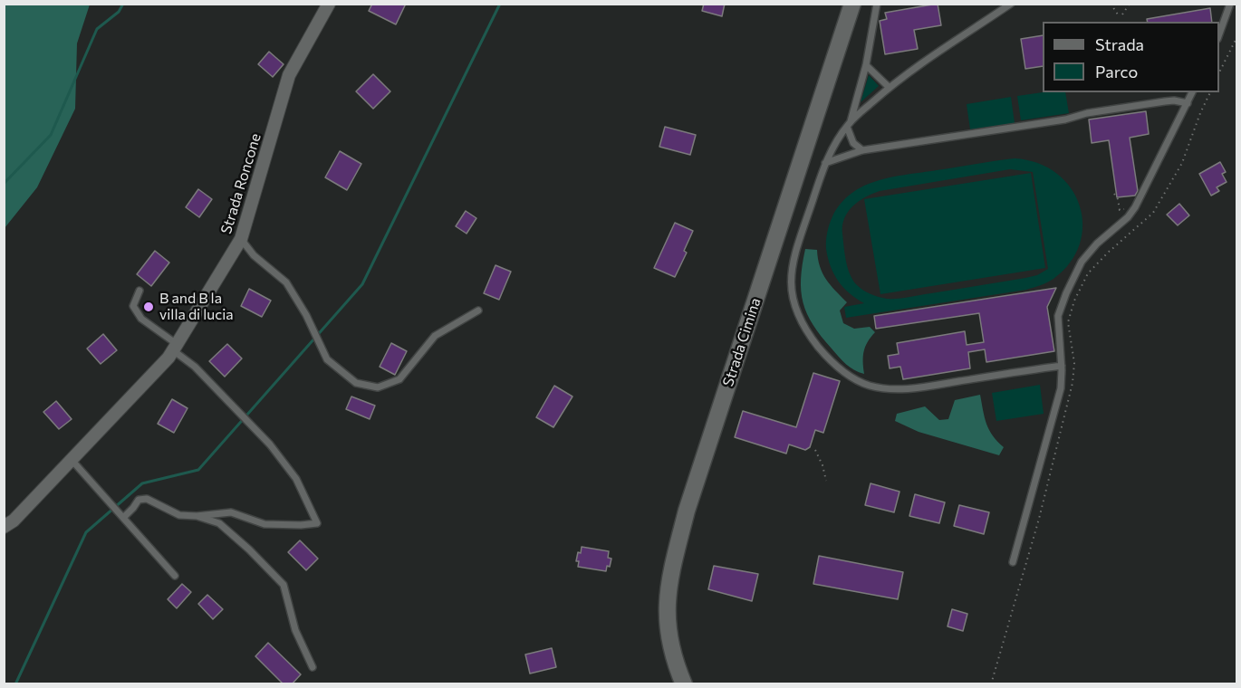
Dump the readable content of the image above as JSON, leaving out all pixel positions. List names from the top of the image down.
{
  "streets": {
    "main road": ["Strada Cimina"],
    "street": ["Strada Roncone"]
  },
  "places": ["B and B la villa di lucia"],
  "legend": ["Strada", "Parco"]
}
